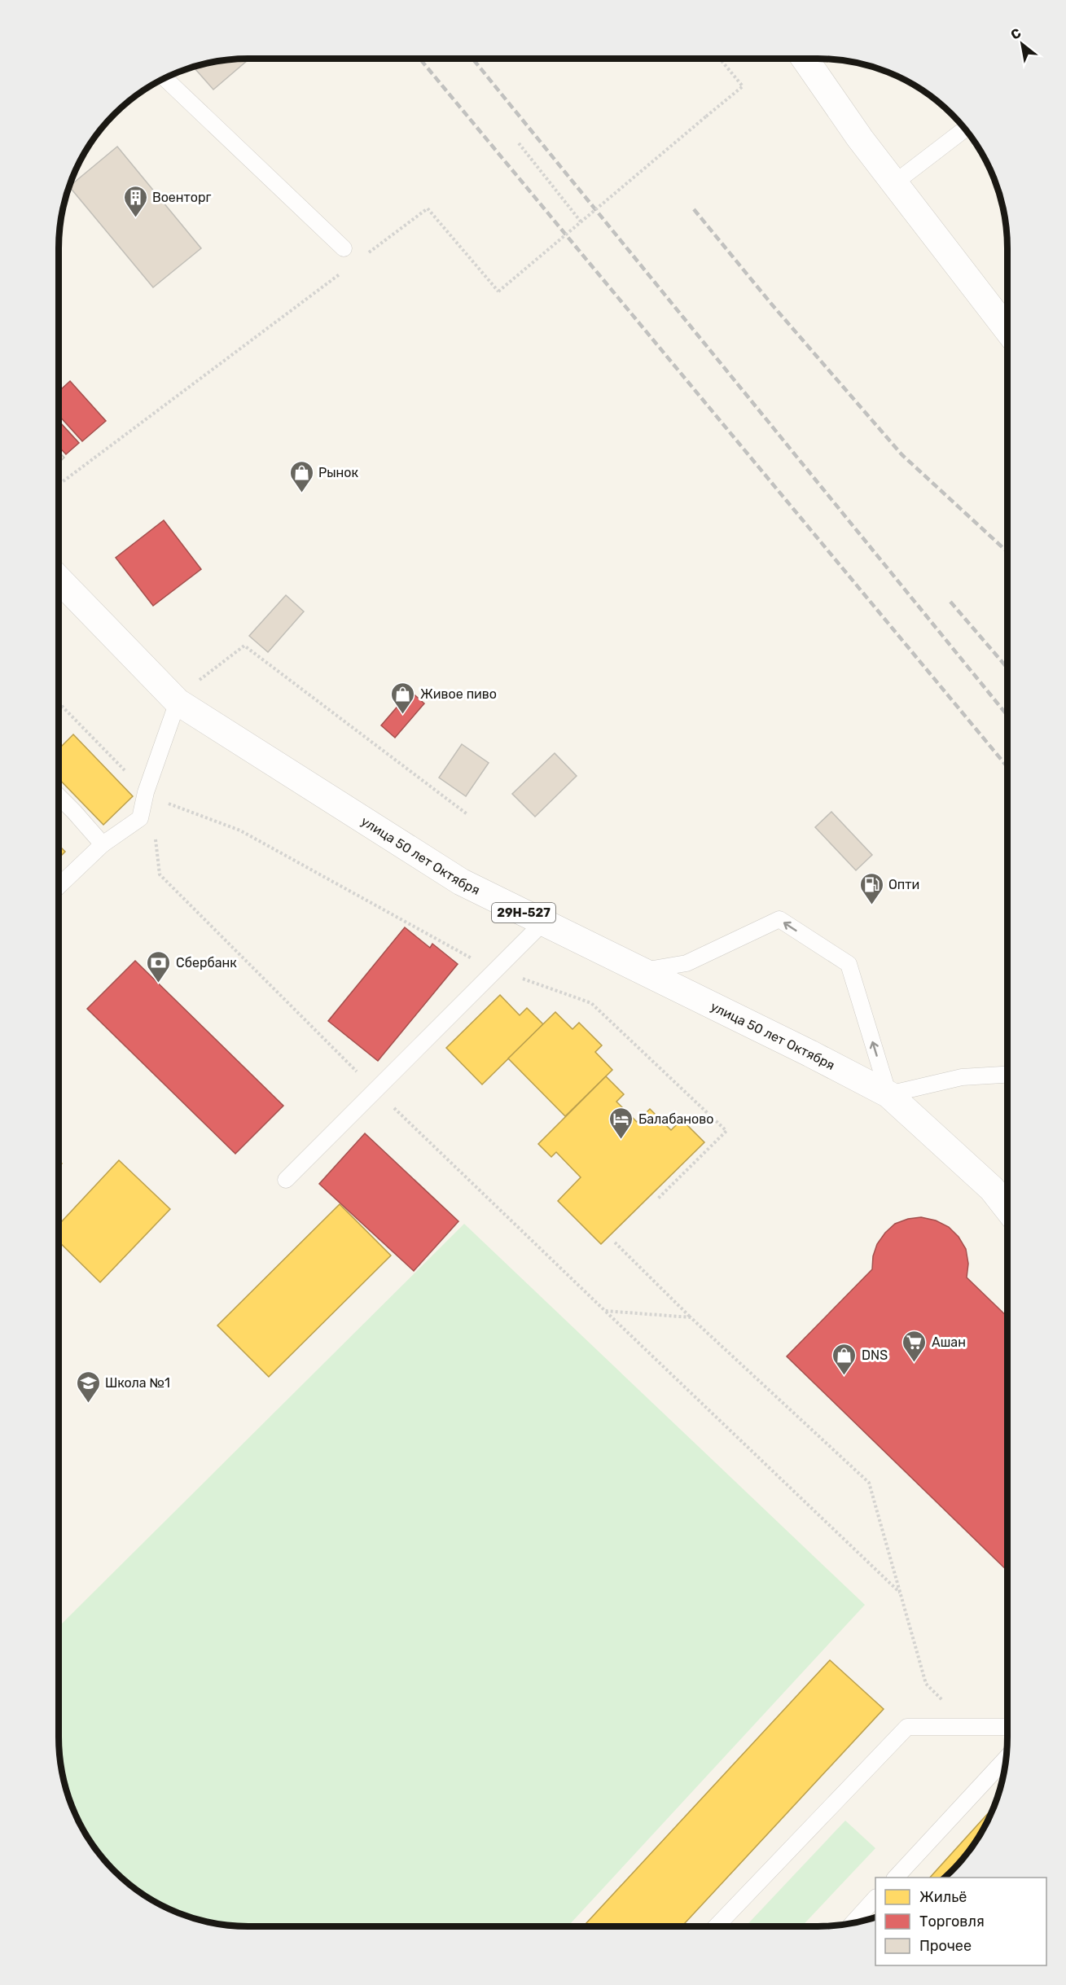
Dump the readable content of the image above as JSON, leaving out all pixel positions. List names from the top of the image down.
{
  "streets": {
    "main road": ["улица 50 лет Октября", "29Н-527"]
  },
  "places": {
    "building": ["Военторг"],
    "shop": ["Рынок", "Живое пиво", "DNS"],
    "fuel station": ["Опти"],
    "bank": ["Сбербанк"],
    "hotel": ["Балабаново"],
    "supermarket": ["Ашан"],
    "school or university": ["Школа №1"]
  },
  "legend": ["Жильё", "Торговля", "Прочее"],
  "north": "top left"
}
